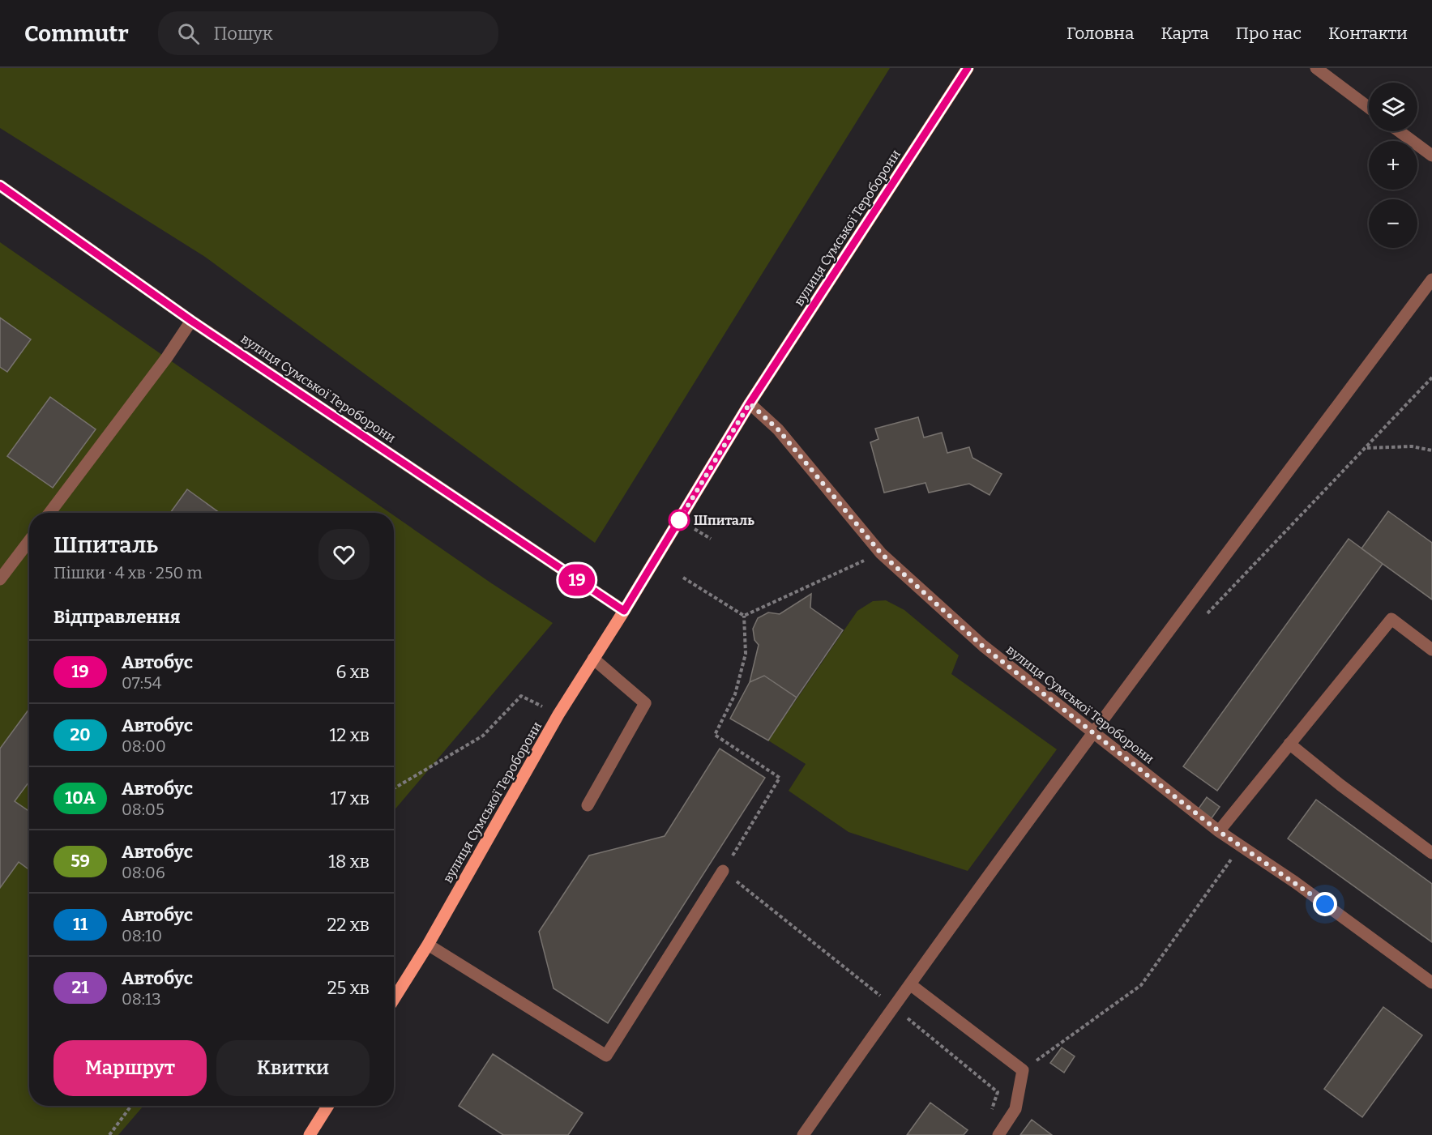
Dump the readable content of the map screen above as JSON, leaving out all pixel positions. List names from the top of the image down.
{
  "streets": {
    "main road": ["вулиця Сумської Тероборони"]
  },
  "places": ["Шпиталь"],
  "lines": ["bus line 19"],
  "page": {
    "header": "Commutr",
    "search": "Пошук",
    "nav": [
      "Головна",
      "Карта",
      "Про нас",
      "Контакти"
    ],
    "on_map": "19",
    "map_buttons": ["+", "−"],
    "heading": [
      ["Шпиталь", "Пішки · 4 хв · 250 m"],
      "Відправлення"
    ],
    "list": [
      {
        "mark": "19",
        "name": "Автобус",
        "note": "07:54",
        "value": "6 хв"
      },
      {
        "mark": "20",
        "name": "Автобус",
        "note": "08:00",
        "value": "12 хв"
      },
      {
        "mark": "10А",
        "name": "Автобус",
        "note": "08:05",
        "value": "17 хв"
      },
      {
        "mark": "59",
        "name": "Автобус",
        "note": "08:06",
        "value": "18 хв"
      },
      {
        "mark": "11",
        "name": "Автобус",
        "note": "08:10",
        "value": "22 хв"
      },
      {
        "mark": "21",
        "name": "Автобус",
        "note": "08:13",
        "value": "25 хв"
      }
    ],
    "buttons": ["Маршрут", "Квитки"]
  }
}
